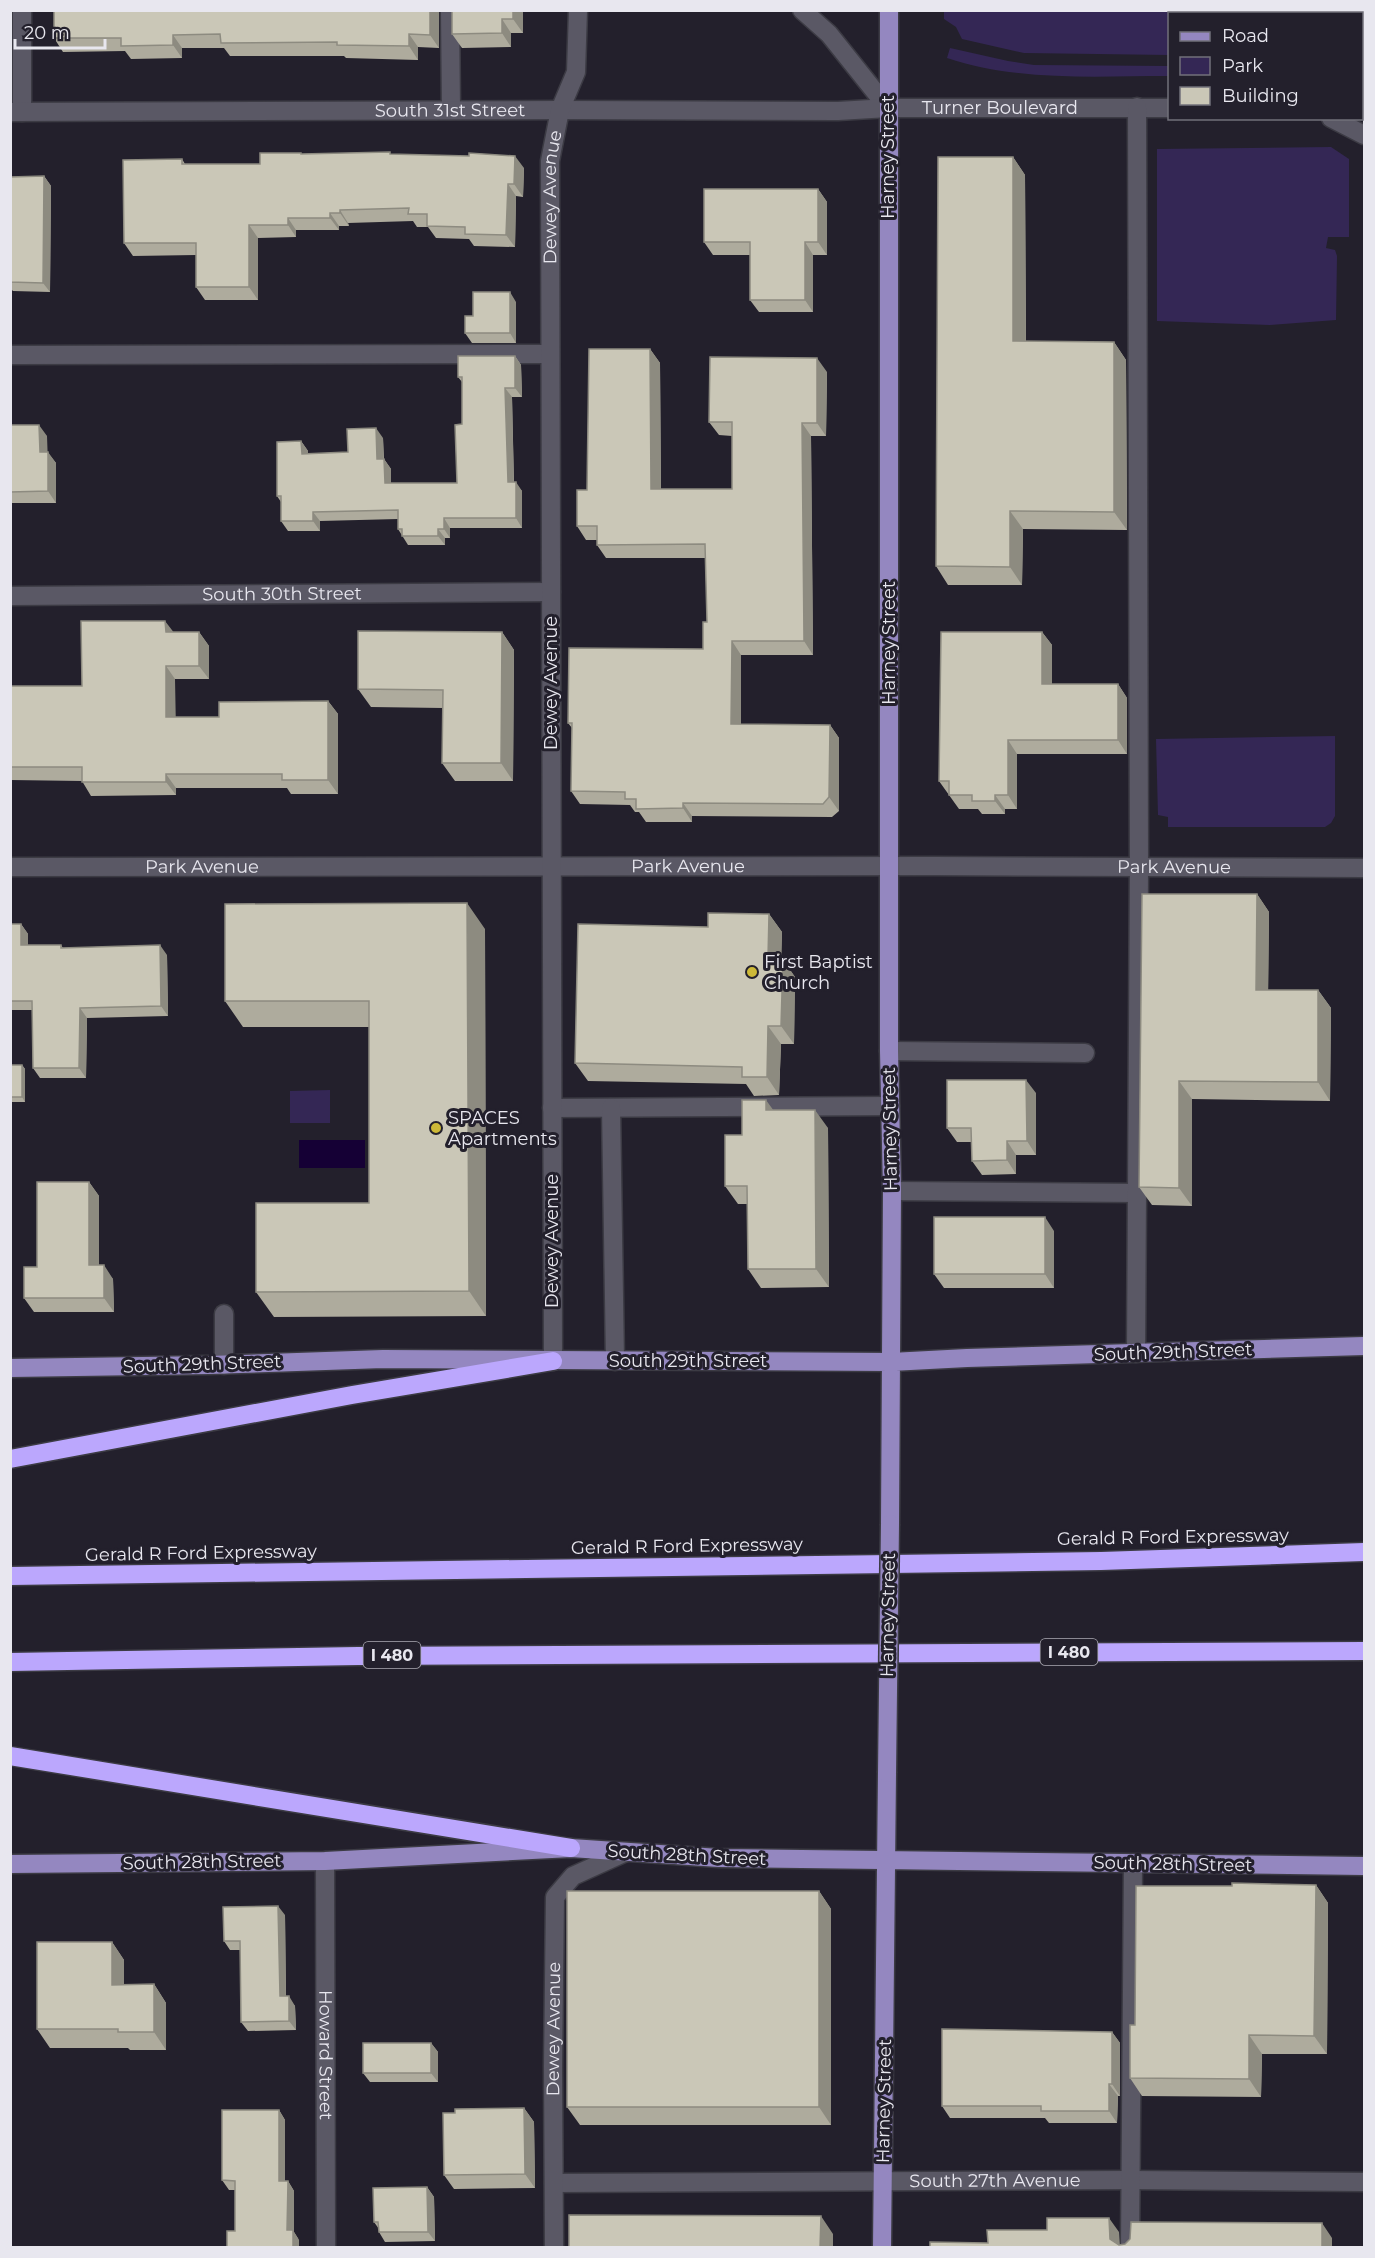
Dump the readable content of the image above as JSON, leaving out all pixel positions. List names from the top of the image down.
{
  "streets": {
    "highway": ["Gerald R Ford Expressway", "I 480"],
    "main road": ["Harney Street", "South 29th Street", "South 28th Street"],
    "street": [
      "Turner Boulevard",
      "South 31st Street",
      "Dewey Avenue",
      "South 30th Street",
      "Park Avenue",
      "Howard Street",
      "South 27th Avenue"
    ]
  },
  "crossings": [
    ["Turner Boulevard", "South 31st Street"],
    ["Turner Boulevard", "Harney Street"],
    ["South 31st Street", "Harney Street"],
    ["South 31st Street", "Dewey Avenue"],
    ["Harney Street", "Park Avenue"],
    ["Harney Street", "South 29th Street"],
    ["Harney Street", "South 28th Street"],
    ["Harney Street", "South 27th Avenue"],
    ["Dewey Avenue", "South 30th Street"],
    ["Dewey Avenue", "Park Avenue"],
    ["Dewey Avenue", "South 29th Street"],
    ["Dewey Avenue", "South 28th Street"],
    ["Dewey Avenue", "South 27th Avenue"],
    ["South 28th Street", "Howard Street"]
  ],
  "places": ["First Baptist Church", "SPACES Apartments"],
  "legend": ["Road", "Park", "Building"],
  "scale_bar": "20 m"
}
